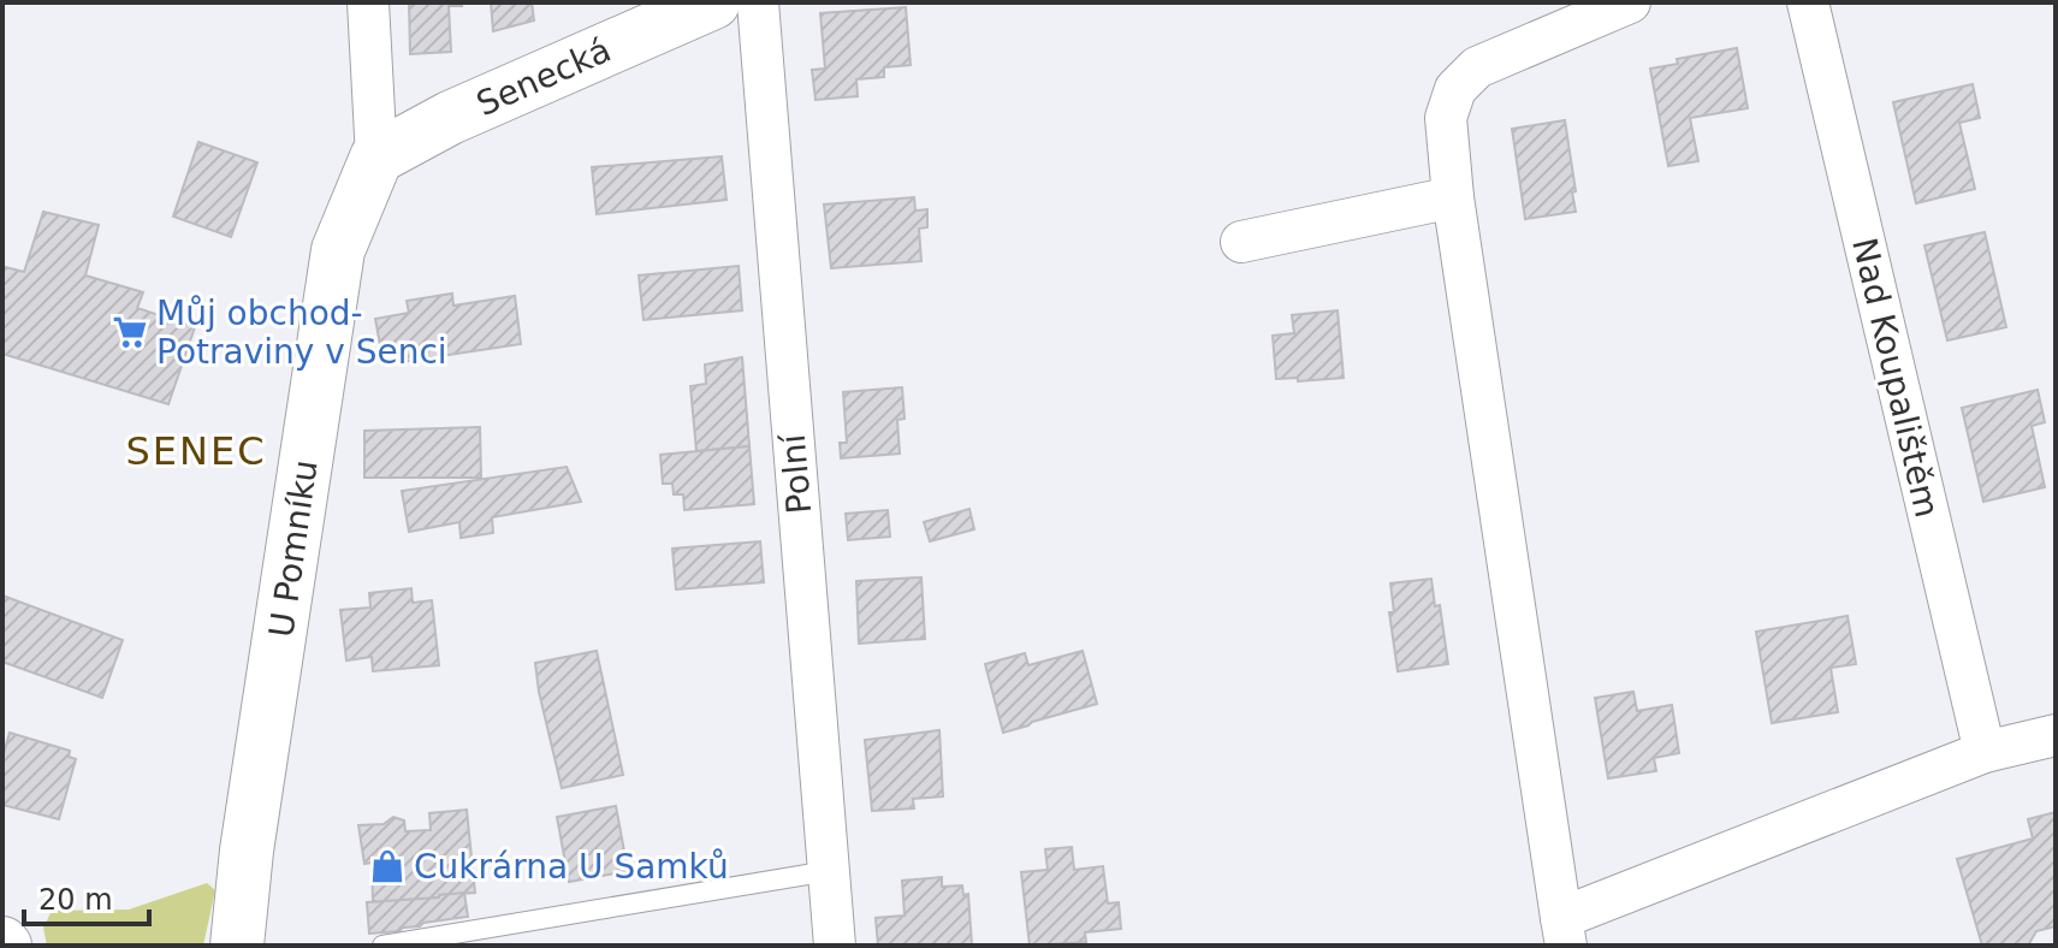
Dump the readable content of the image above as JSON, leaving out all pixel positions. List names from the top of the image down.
{
  "streets": {
    "street": [
      "Senecká",
      "Nad Koupalištěm",
      "Polní",
      "U Pomníku"
    ]
  },
  "crossings": [
    ["Senecká", "U Pomníku"]
  ],
  "districts": ["SENEC"],
  "places": {
    "supermarket": ["Můj obchod- Potraviny v Senci"],
    "shop": ["Cukrárna U Samků"]
  },
  "scale_bar": "20 m"
}
